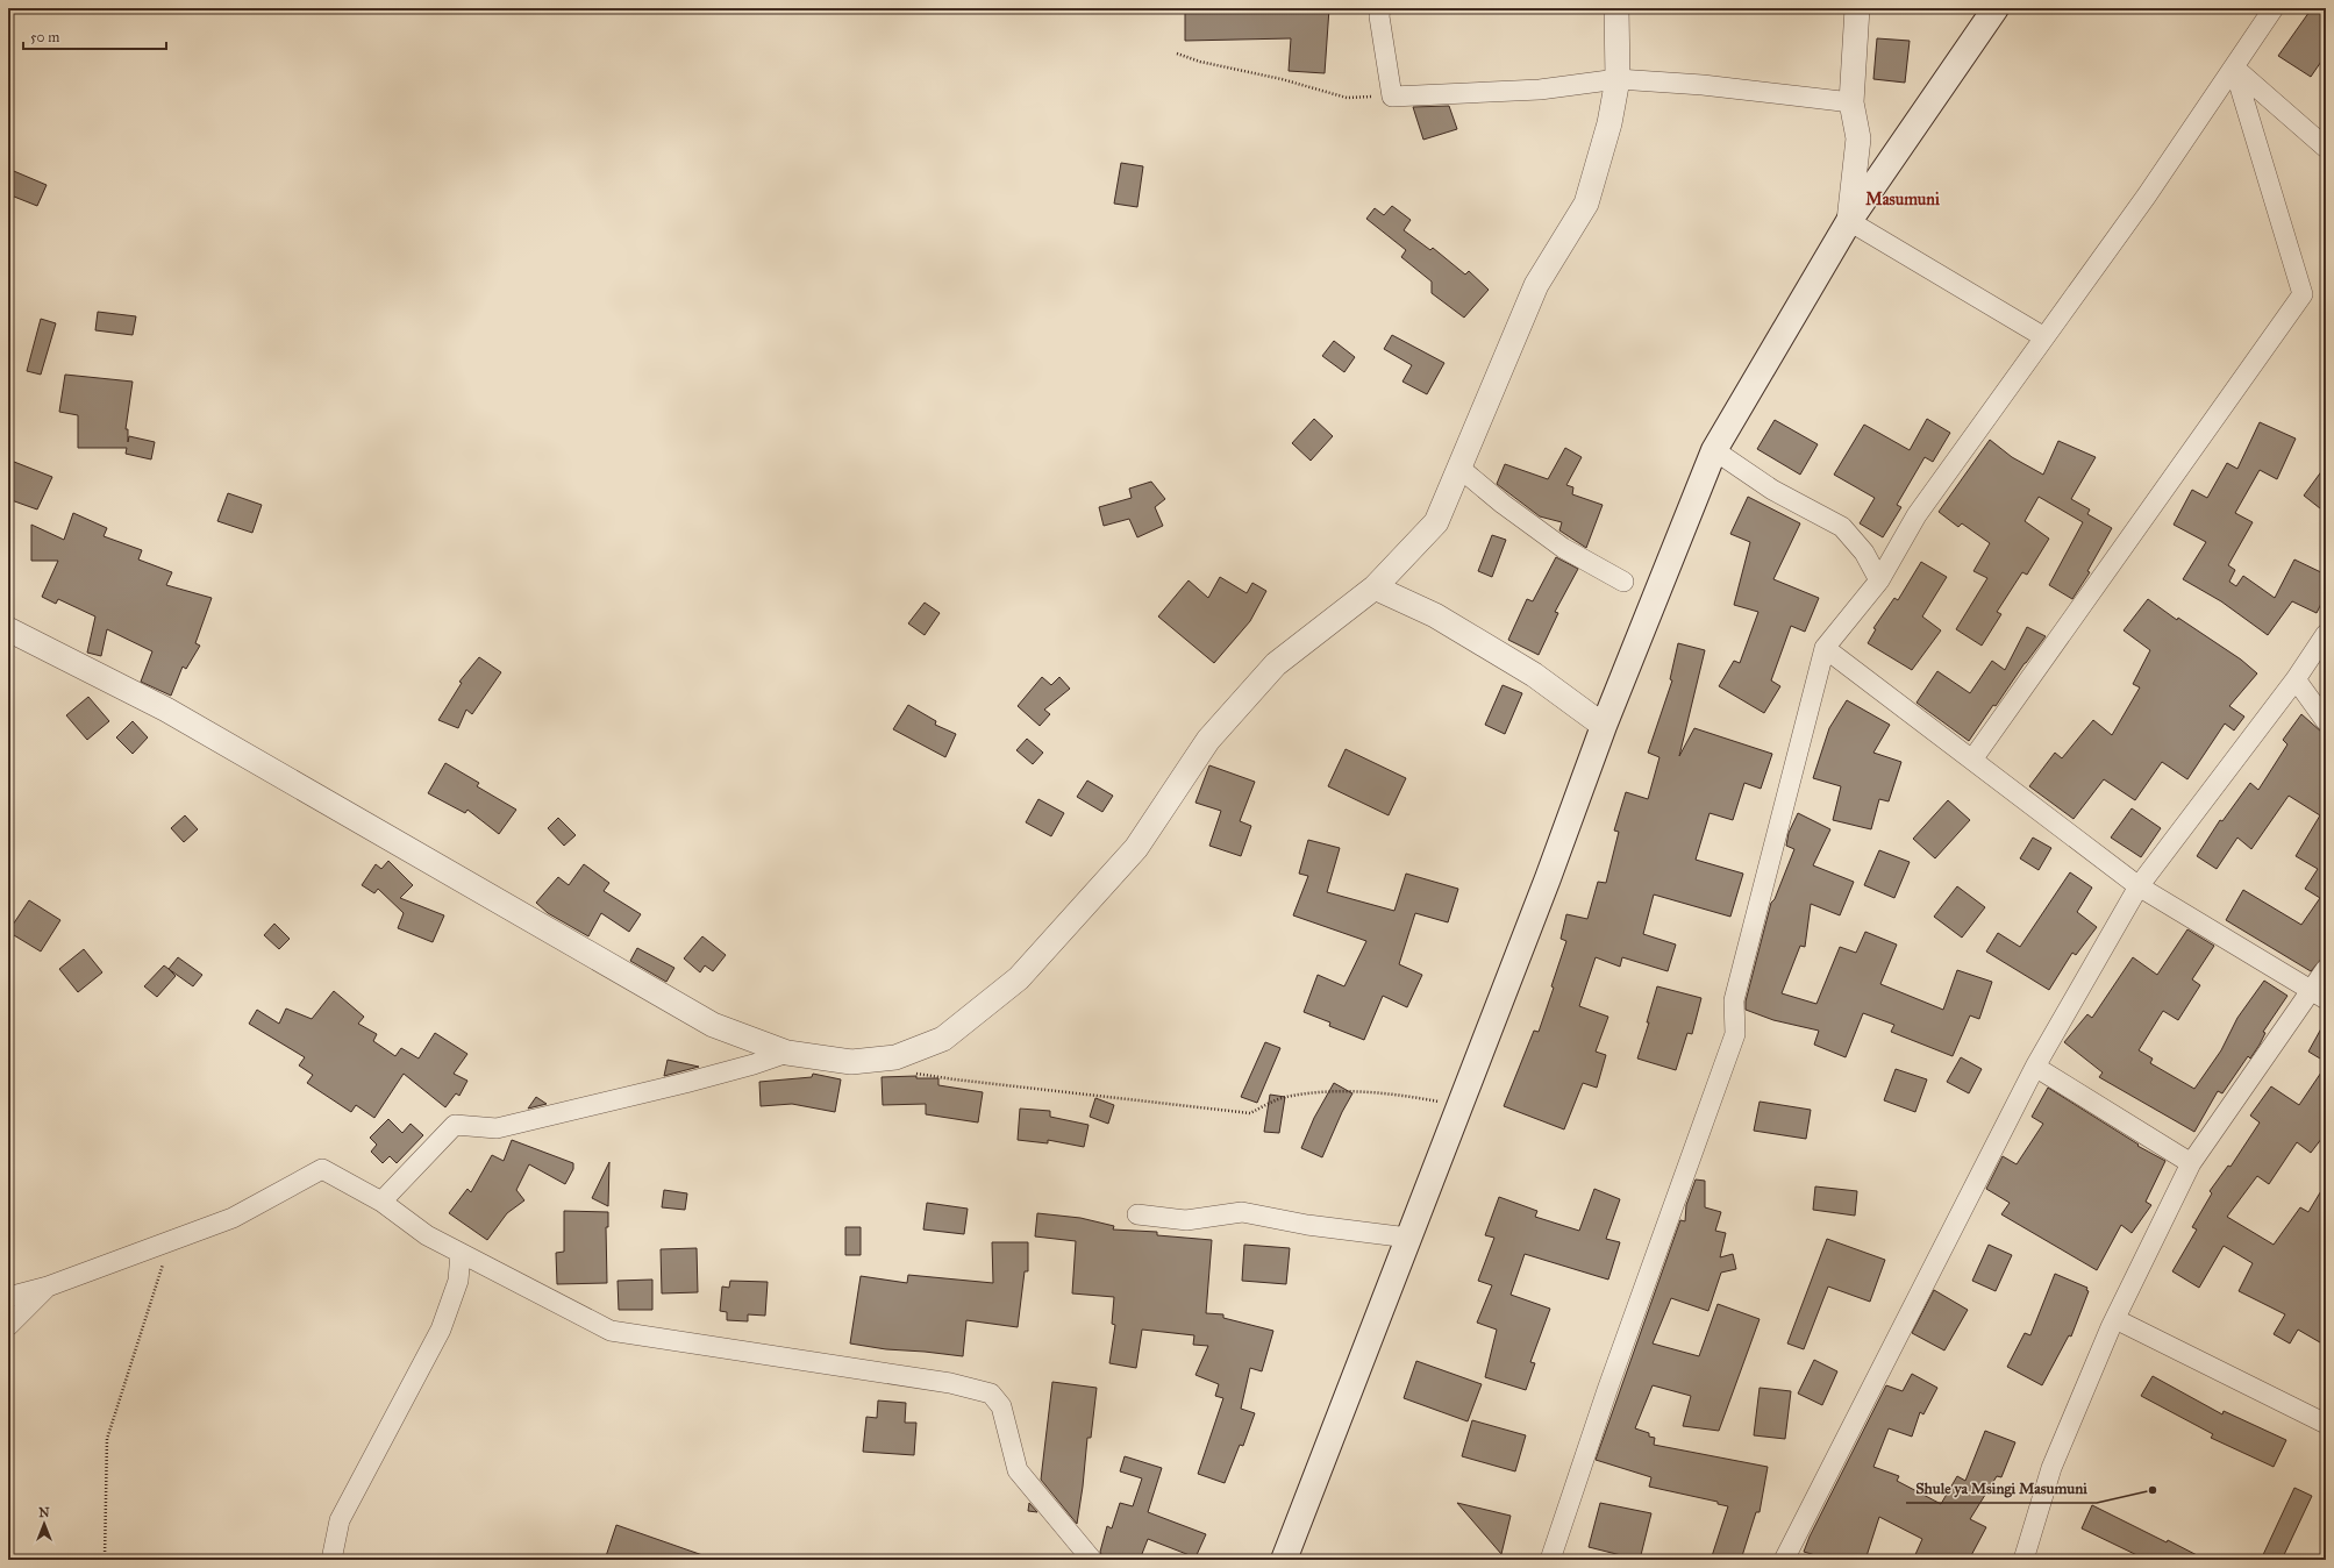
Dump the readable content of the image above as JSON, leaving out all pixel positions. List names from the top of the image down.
{
  "districts": ["Masumuni"],
  "places": ["Shule ya Msingi Masumuni"],
  "scale_bar": "50 m",
  "north": "top"
}
